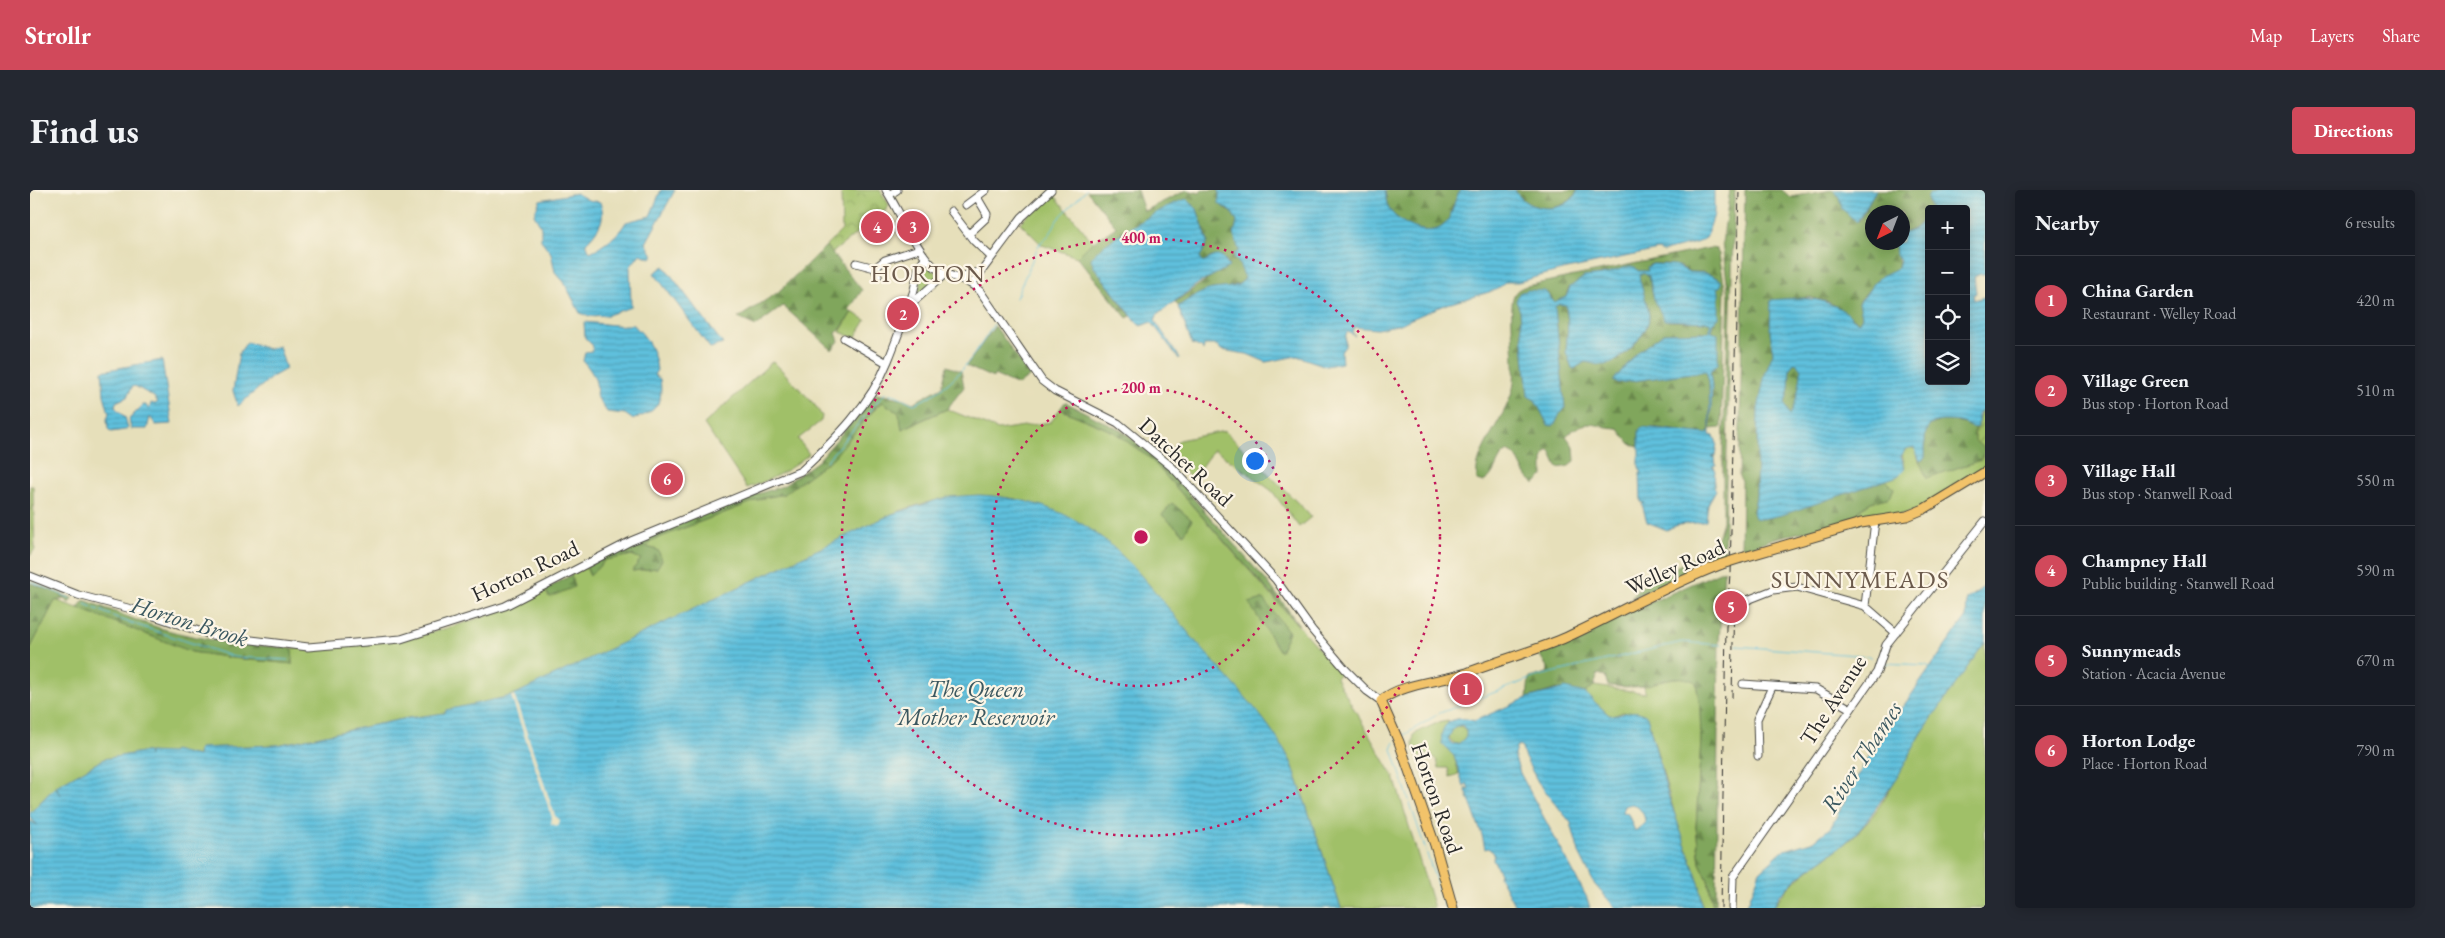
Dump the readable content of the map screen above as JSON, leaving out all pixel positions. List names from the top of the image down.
{
  "streets": {
    "main road": ["Welley Road", "Horton Road"],
    "street": ["Datchet Road", "The Avenue"]
  },
  "crossings": [
    ["Datchet Road", "Welley Road"],
    ["Datchet Road", "Horton Road"],
    ["Welley Road", "Horton Road"]
  ],
  "districts": ["HORTON", "SUNNYMEADS"],
  "water": ["Horton Brook", "The Queen Mother Reservoir", "River Thames"],
  "north": "bottom left",
  "page": {
    "header": "Strollr",
    "nav": ["Map", "Layers", "Share"],
    "buttons": "Directions",
    "title": "Find us",
    "heading": ["Nearby", "6 results"],
    "map_buttons": ["+", "−"],
    "pins": [
      "3",
      "4",
      "2",
      "6",
      "5",
      "1"
    ],
    "list": [
      {
        "mark": "1",
        "name": "China Garden",
        "note": "Restaurant · Welley Road",
        "value": "420 m"
      },
      {
        "mark": "2",
        "name": "Village Green",
        "note": "Bus stop · Horton Road",
        "value": "510 m"
      },
      {
        "mark": "3",
        "name": "Village Hall",
        "note": "Bus stop · Stanwell Road",
        "value": "550 m"
      },
      {
        "mark": "4",
        "name": "Champney Hall",
        "note": "Public building · Stanwell Road",
        "value": "590 m"
      },
      {
        "mark": "5",
        "name": "Sunnymeads",
        "note": "Station · Acacia Avenue",
        "value": "670 m"
      },
      {
        "mark": "6",
        "name": "Horton Lodge",
        "note": "Place · Horton Road",
        "value": "790 m"
      }
    ]
  },
  "rings": ["400 m", "200 m"]
}
